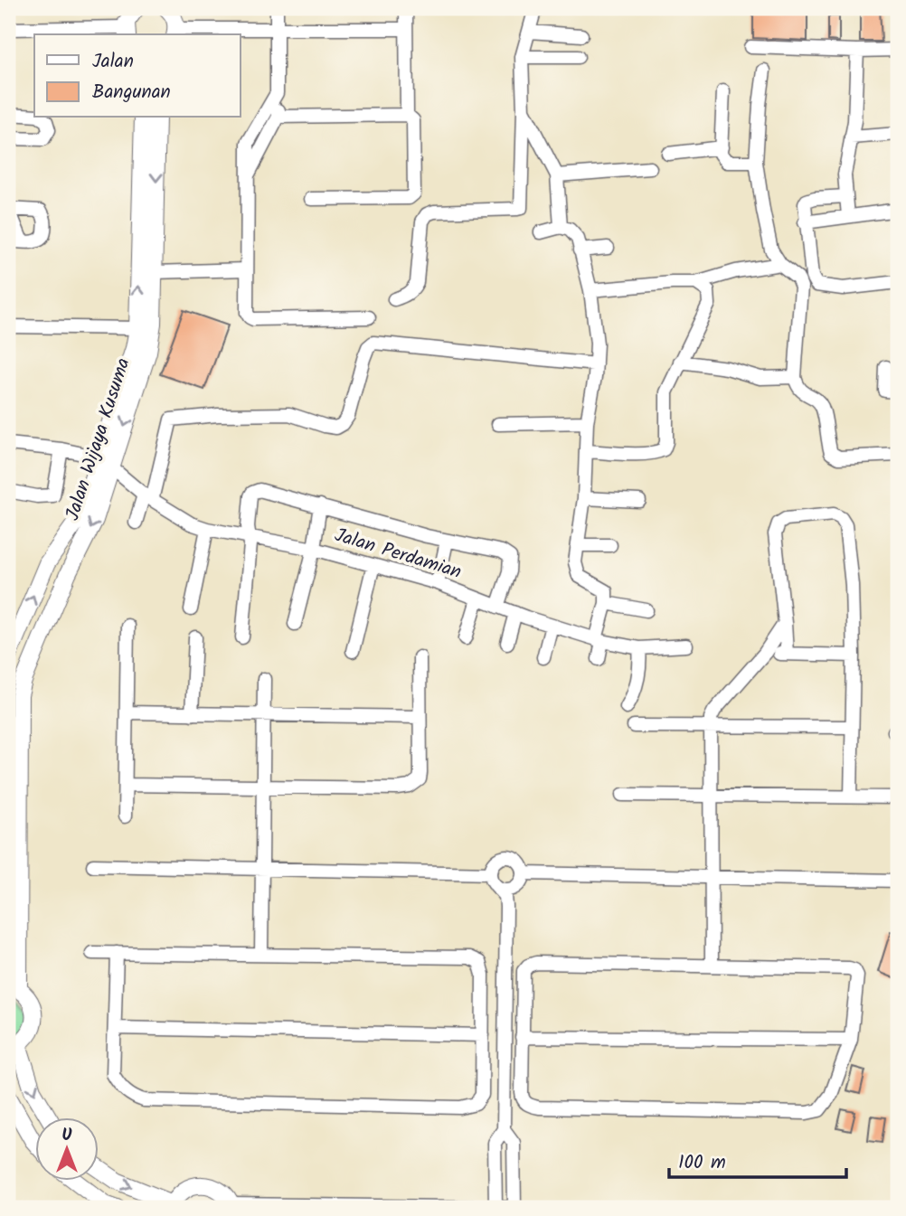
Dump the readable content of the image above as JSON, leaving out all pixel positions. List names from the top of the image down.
{
  "streets": {
    "street": ["Jalan Wijaya Kusuma", "Jalan Perdamian"]
  },
  "crossings": [
    ["Jalan Wijaya Kusuma", "Jalan Perdamian"]
  ],
  "legend": ["Jalan", "Bangunan"],
  "scale_bar": "100 m",
  "north": "top"
}
